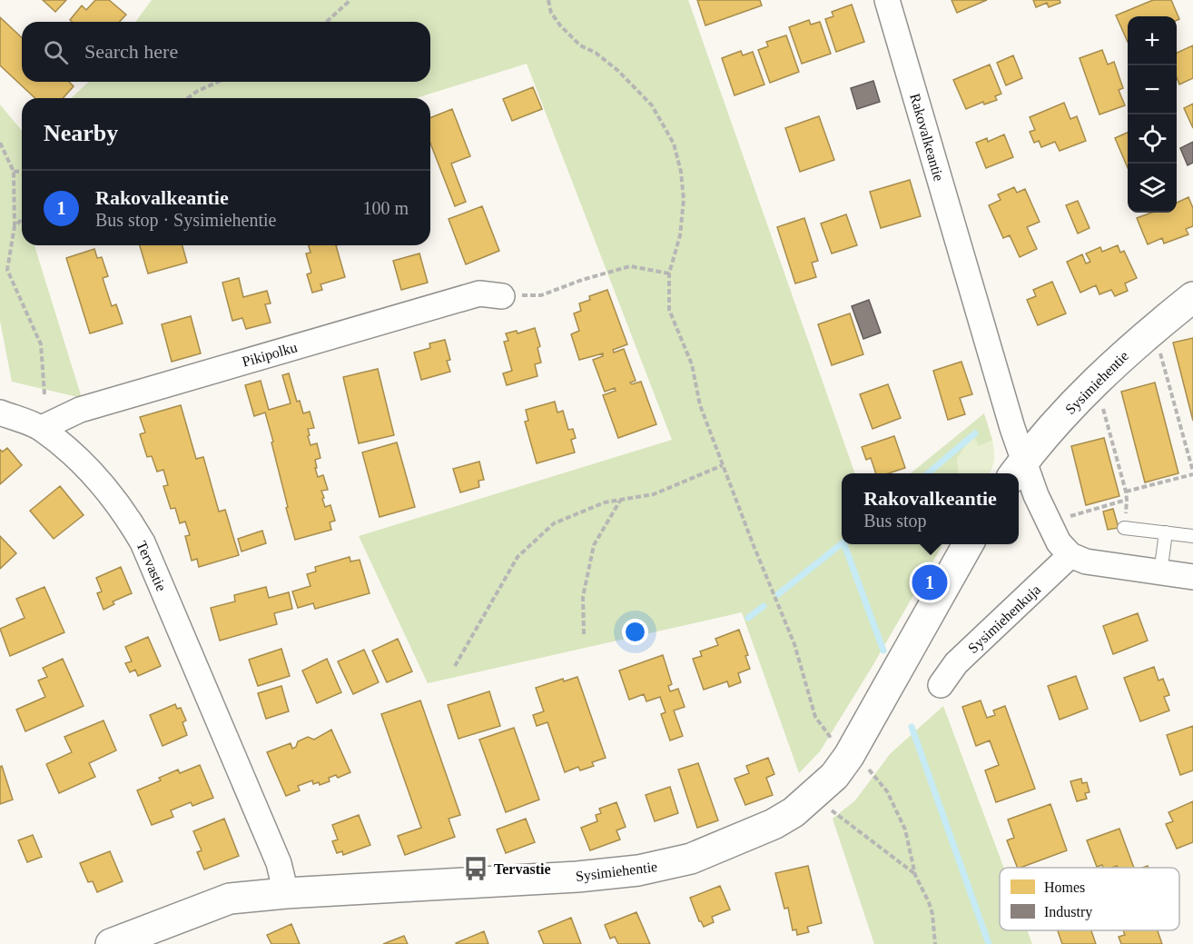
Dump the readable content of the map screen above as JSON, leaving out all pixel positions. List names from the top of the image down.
{
  "streets": {
    "street": [
      "Rakovalkeantie",
      "Pikipolku",
      "Sysimiehentie",
      "Tervastie",
      "Sysimiehenkuja"
    ]
  },
  "crossings": [
    ["Rakovalkeantie", "Sysimiehentie"],
    ["Rakovalkeantie", "Sysimiehenkuja"],
    ["Pikipolku", "Tervastie"],
    ["Sysimiehentie", "Tervastie"]
  ],
  "places": {
    "bus stop": ["Tervastie"]
  },
  "legend": ["Homes", "Industry"],
  "page": {
    "map_buttons": ["+", "−"],
    "search": "Search here",
    "heading": "Nearby",
    "list": [
      {
        "mark": "1",
        "name": "Rakovalkeantie",
        "note": "Bus stop · Sysimiehentie",
        "value": "100 m"
      }
    ],
    "popup": ["Rakovalkeantie", "Bus stop"],
    "pins": "1"
  }
}
